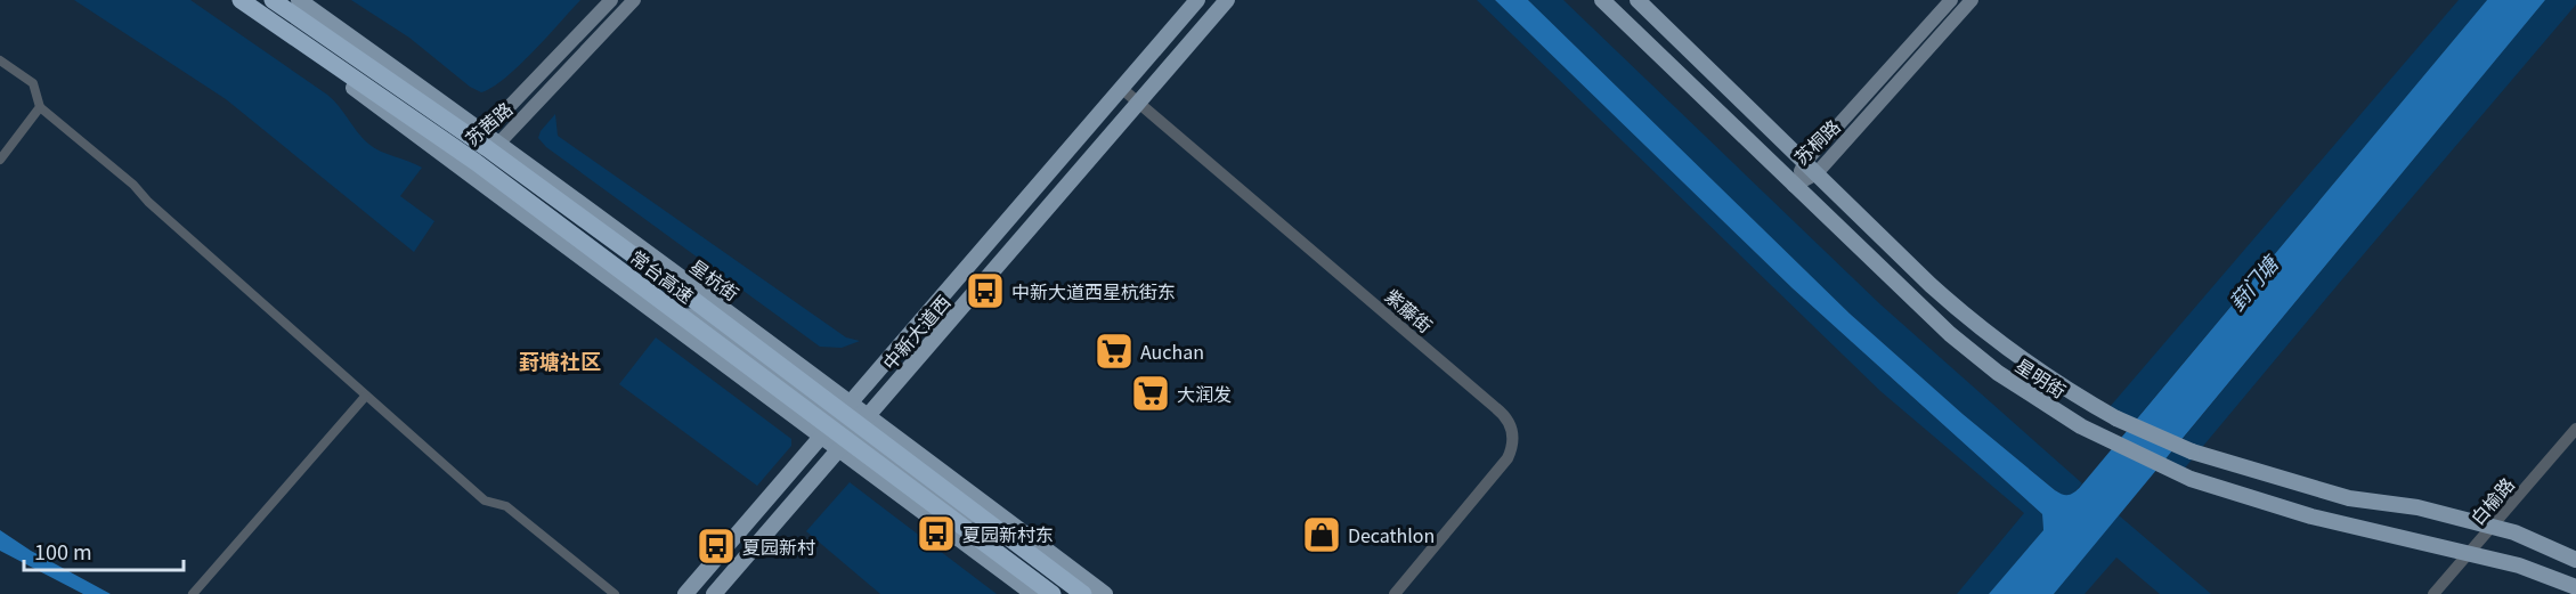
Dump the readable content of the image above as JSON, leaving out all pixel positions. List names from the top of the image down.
{
  "streets": {
    "highway": ["常台高速"],
    "main road": [
      "苏茜路",
      "苏桐路",
      "星杭街",
      "中新大道西",
      "星明街"
    ],
    "street": ["紫藤街", "白榆路"]
  },
  "crossings": [
    ["苏茜路", "星杭街"],
    ["苏桐路", "星明街"],
    ["星杭街", "中新大道西"],
    ["紫藤街", "中新大道西"],
    ["星明街", "白榆路"]
  ],
  "districts": ["葑塘社区"],
  "water": ["葑门塘"],
  "places": {
    "bus stop": ["中新大道西星杭街东", "夏园新村东", "夏园新村"],
    "supermarket": ["Auchan", "大润发"],
    "shop": ["Decathlon"]
  },
  "scale_bar": "100 m"
}
